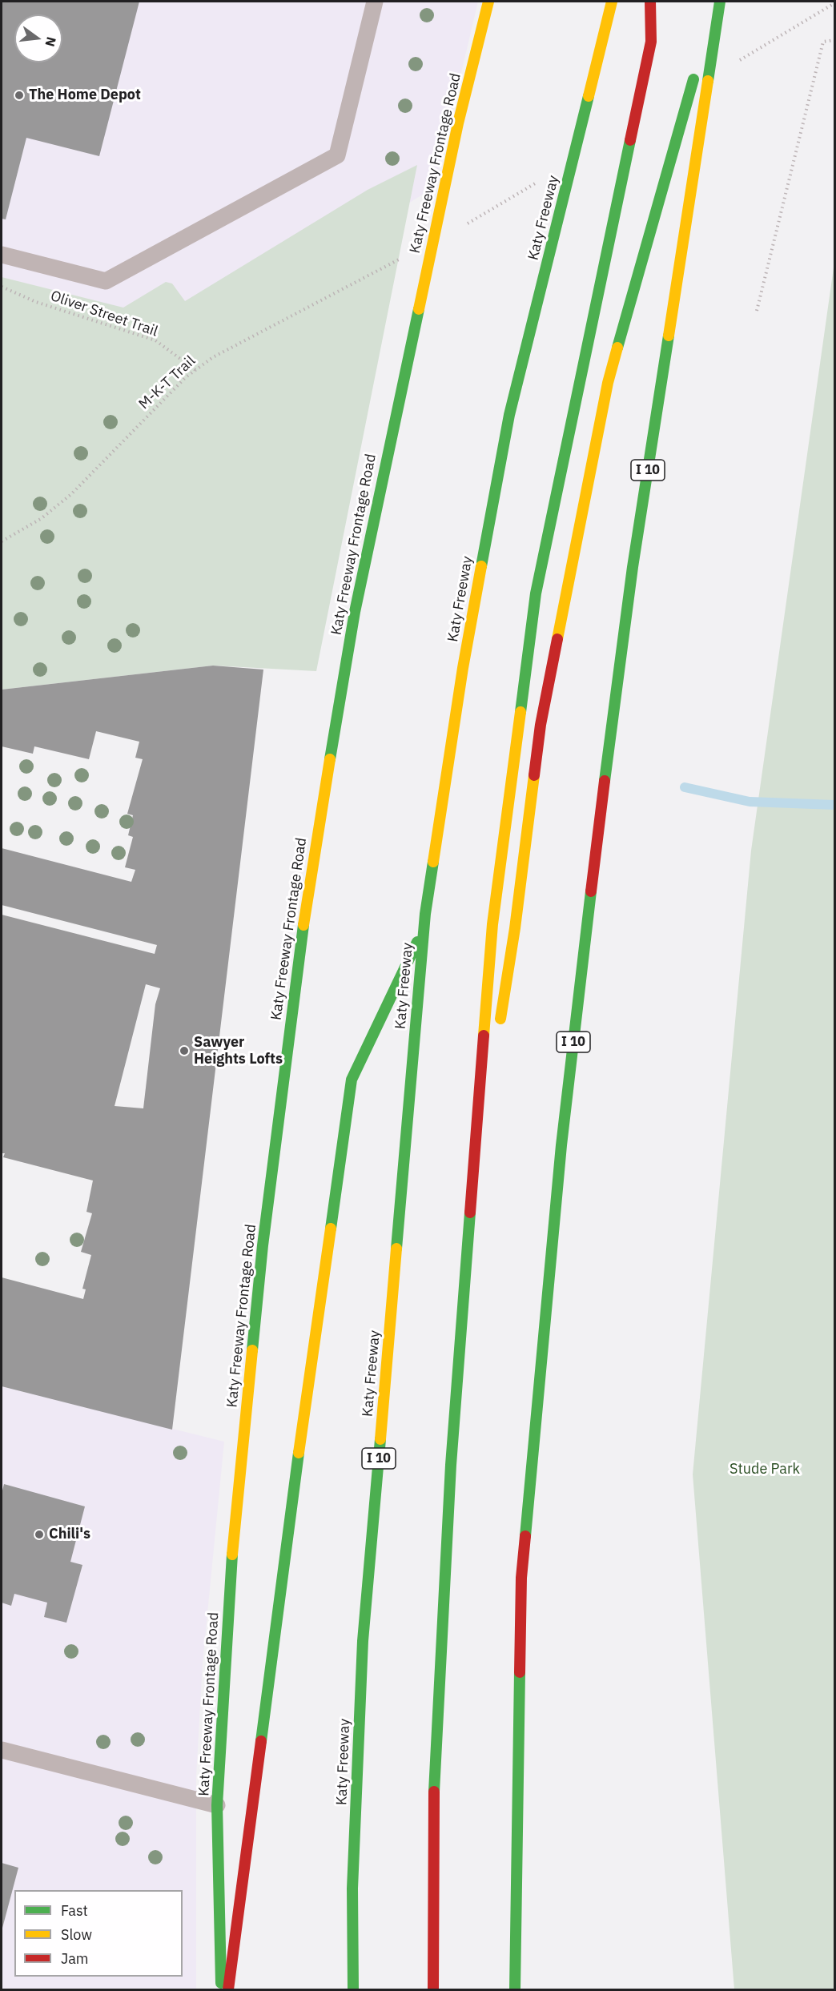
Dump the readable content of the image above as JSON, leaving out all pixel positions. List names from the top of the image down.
{
  "streets": {
    "main road": ["Katy Freeway Frontage Road", "Katy Freeway", "I 10"],
    "path": ["Oliver Street Trail", "M-K-T Trail"]
  },
  "crossings": [
    ["Oliver Street Trail", "M-K-T Trail"]
  ],
  "parks": ["Stude Park"],
  "places": ["The Home Depot", "Sawyer Heights Lofts", "Chili's"],
  "legend": ["Fast", "Slow", "Jam"],
  "north": "right"
}
